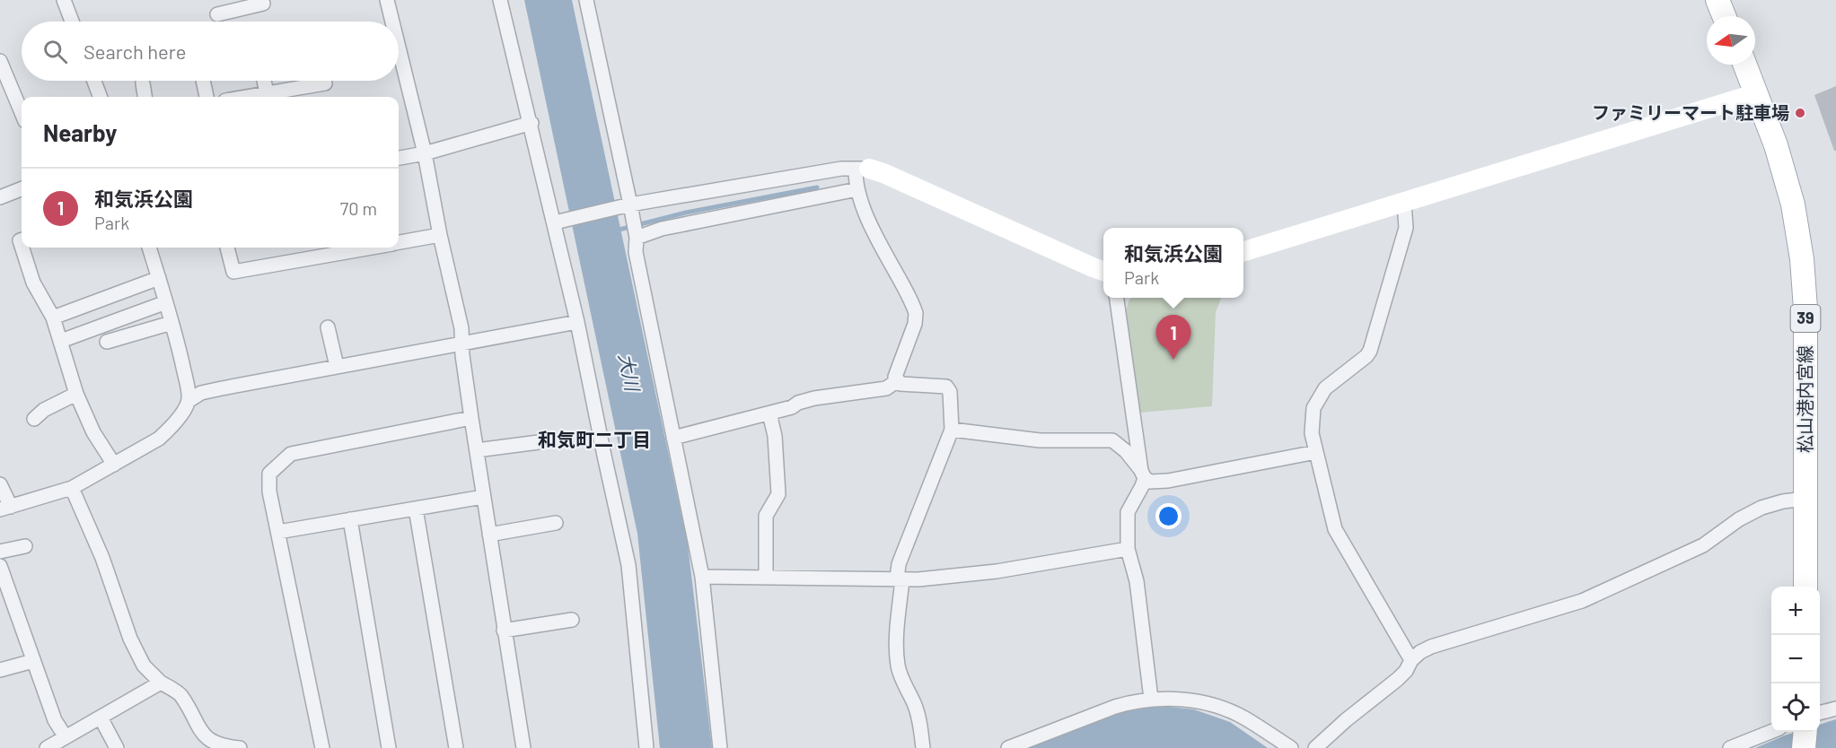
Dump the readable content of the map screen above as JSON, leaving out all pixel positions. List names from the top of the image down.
{
  "streets": {
    "main road": ["39", "松山港内宮線"]
  },
  "districts": ["和気町二丁目"],
  "water": ["大川"],
  "places": ["ファミリーマート駐車場"],
  "north": "left",
  "page": {
    "search": "Search here",
    "heading": "Nearby",
    "list": [
      {
        "mark": "1",
        "name": "和気浜公園",
        "note": "Park",
        "value": "70 m"
      }
    ],
    "popup": ["和気浜公園", "Park"],
    "pins": "1",
    "map_buttons": ["+", "−"]
  }
}
